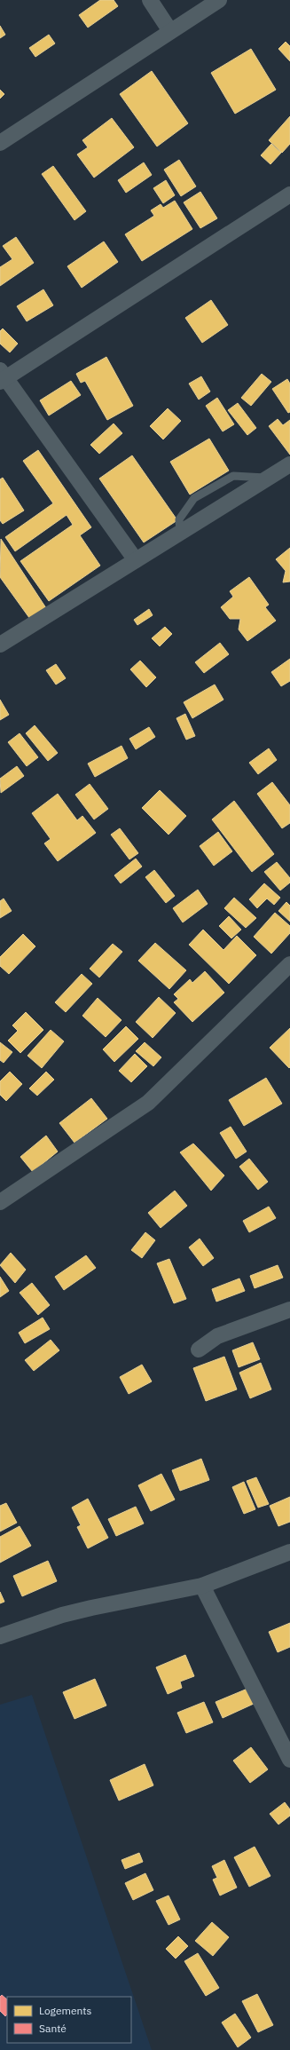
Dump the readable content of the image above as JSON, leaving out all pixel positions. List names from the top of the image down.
{
  "legend": ["Logements", "Santé"]
}
